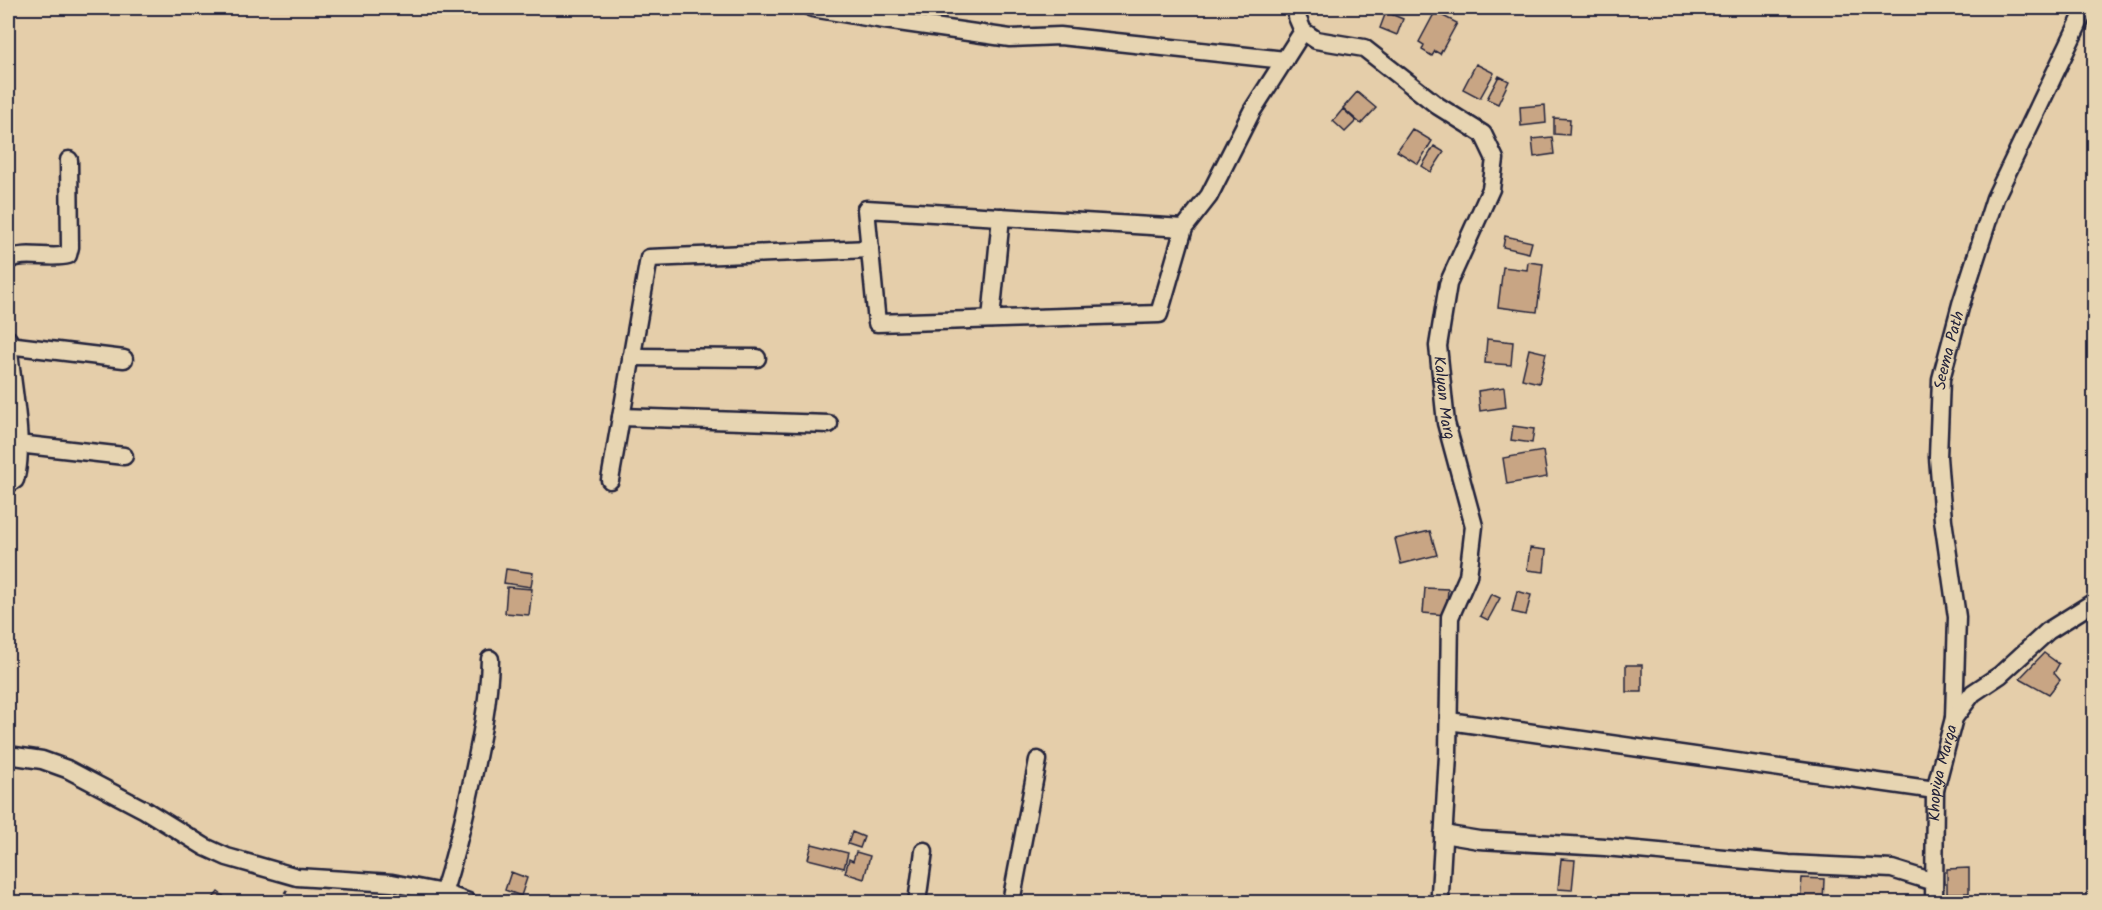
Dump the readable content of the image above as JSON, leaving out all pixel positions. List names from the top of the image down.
{
  "streets": {
    "street": ["Seema Path", "Kalyan Marg", "Khopiya Marga"]
  },
  "crossings": [
    ["Seema Path", "Khopiya Marga"]
  ]
}
